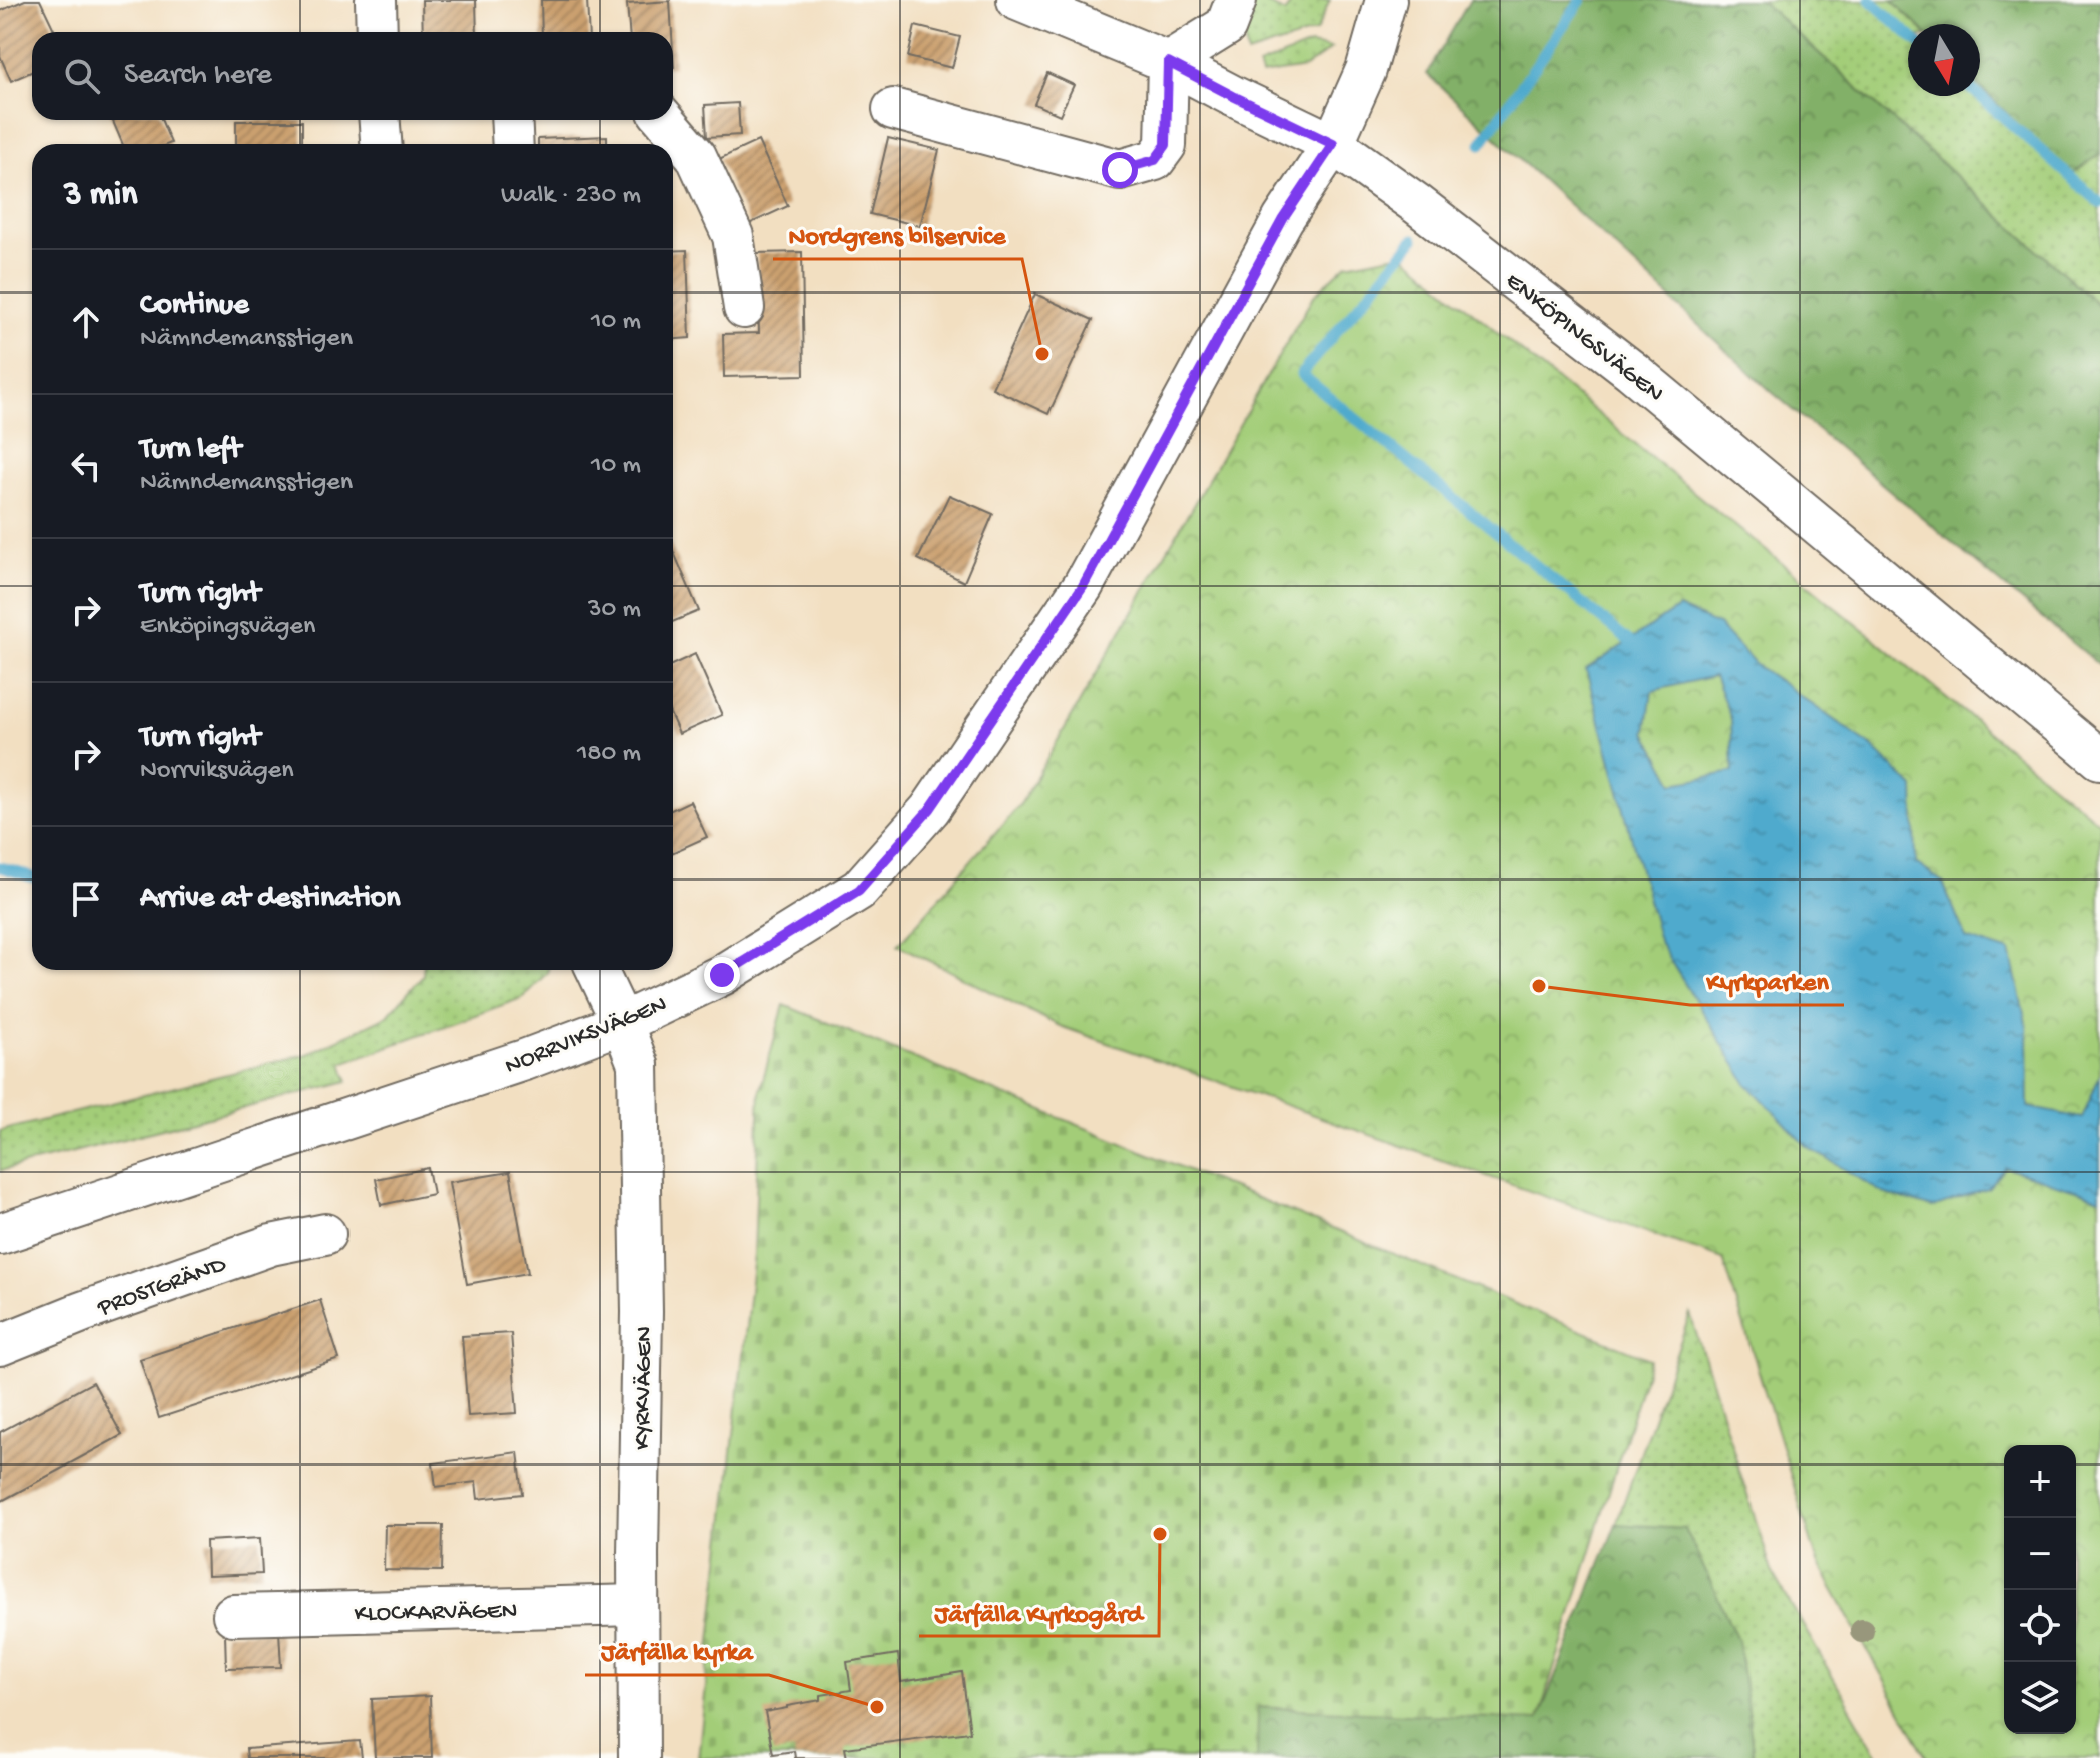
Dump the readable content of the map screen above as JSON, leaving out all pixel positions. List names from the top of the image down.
{
  "streets": {
    "street": [
      "ENKÖPINGSVÄGEN",
      "NORRVIKSVÄGEN",
      "PROSTGRÄND",
      "KYRKVÄGEN",
      "KLOCKARVÄGEN"
    ]
  },
  "crossings": [
    ["ENKÖPINGSVÄGEN", "NORRVIKSVÄGEN"],
    ["NORRVIKSVÄGEN", "KYRKVÄGEN"],
    ["KYRKVÄGEN", "KLOCKARVÄGEN"]
  ],
  "places": [
    "Nordgrens bilservice",
    "Kyrkparken",
    "Järfälla Kyrkogård",
    "Järfälla kyrka"
  ],
  "north": "bottom",
  "page": {
    "search": "Search here",
    "heading": ["3 min", "Walk · 230 m"],
    "list": [
      ["Continue", "Nämndemansstigen", "10 m"],
      ["Turn left", "Nämndemansstigen", "10 m"],
      ["Turn right", "Enköpingsvägen", "30 m"],
      ["Turn right", "Norrviksvägen", "180 m"],
      "Arrive at destination"
    ],
    "map_buttons": ["+", "−"]
  }
}
